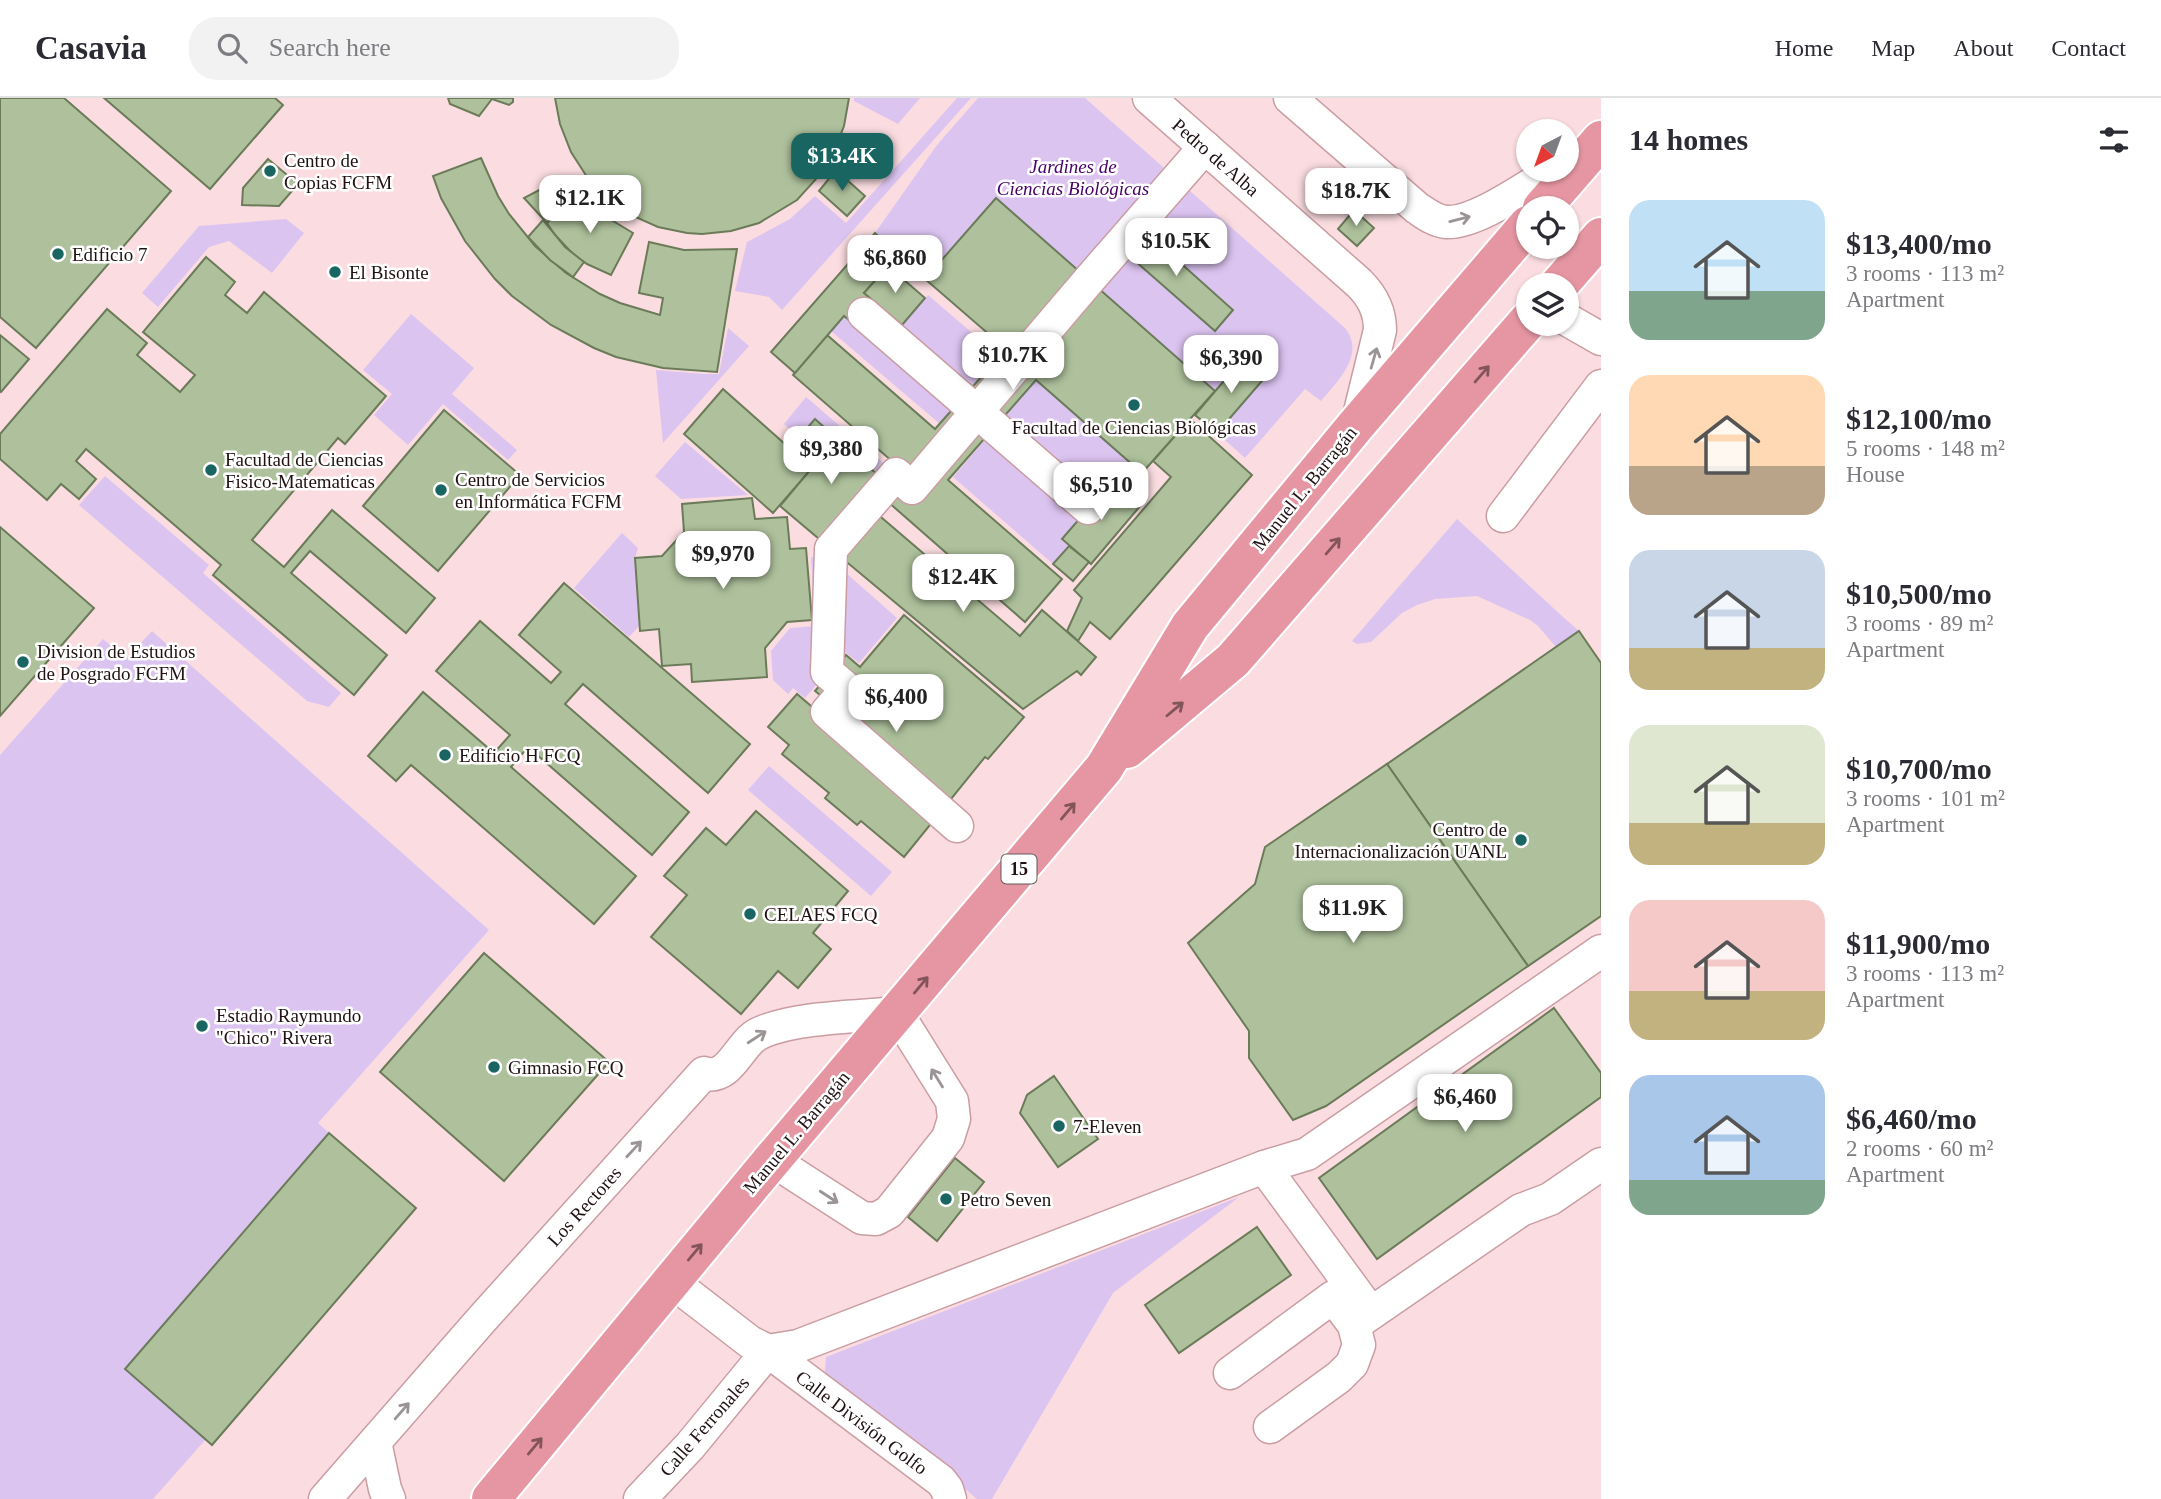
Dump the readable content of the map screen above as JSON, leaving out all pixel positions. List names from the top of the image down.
{
  "streets": {
    "highway": ["Manuel L. Barragán", "15"],
    "street": [
      "Pedro de Alba",
      "Los Rectores",
      "Calle División Golfo",
      "Calle Ferronales"
    ]
  },
  "crossings": [
    ["Pedro de Alba", "Manuel L. Barragán"],
    ["Manuel L. Barragán", "Los Rectores"],
    ["Manuel L. Barragán", "Calle División Golfo"],
    ["Calle División Golfo", "Calle Ferronales"]
  ],
  "one_way": ["Pedro de Alba", "Los Rectores"],
  "parks": ["Jardines de Ciencias Biológicas"],
  "places": [
    "Centro de Copias FCFM",
    "Edificio 7",
    "El Bisonte",
    "Facultad de Ciencias Biológicas",
    "Facultad de Ciencias Fisico-Matematicas",
    "Centro de Servicios en Informática FCFM",
    "Division de Estudios de Posgrado FCFM",
    "Edificio H FCQ",
    "Centro de Internacionalización UANL",
    "CELAES FCQ",
    "Estadio Raymundo \"Chico\" Rivera",
    "Gimnasio FCQ",
    "7-Eleven",
    "Petro Seven"
  ],
  "north": "bottom left",
  "page": {
    "header": "Casavia",
    "search": "Search here",
    "nav": [
      "Home",
      "Map",
      "About",
      "Contact"
    ],
    "heading": "14 homes",
    "price": [
      "$13.4K",
      "$18.7K",
      "$12.1K",
      "$10.5K",
      "$6,860",
      "$10.7K",
      "$6,390",
      "$9,380",
      "$6,510",
      "$9,970",
      "$12.4K",
      "$6,400",
      "$11.9K",
      "$6,460"
    ],
    "list": [
      {
        "name": "$13,400/mo",
        "note": "3 rooms · 113 m² · Apartment"
      },
      {
        "name": "$12,100/mo",
        "note": "5 rooms · 148 m² · House"
      },
      {
        "name": "$10,500/mo",
        "note": "3 rooms · 89 m² · Apartment"
      },
      {
        "name": "$10,700/mo",
        "note": "3 rooms · 101 m² · Apartment"
      },
      {
        "name": "$11,900/mo",
        "note": "3 rooms · 113 m² · Apartment"
      },
      {
        "name": "$6,460/mo",
        "note": "2 rooms · 60 m² · Apartment"
      }
    ]
  }
}
